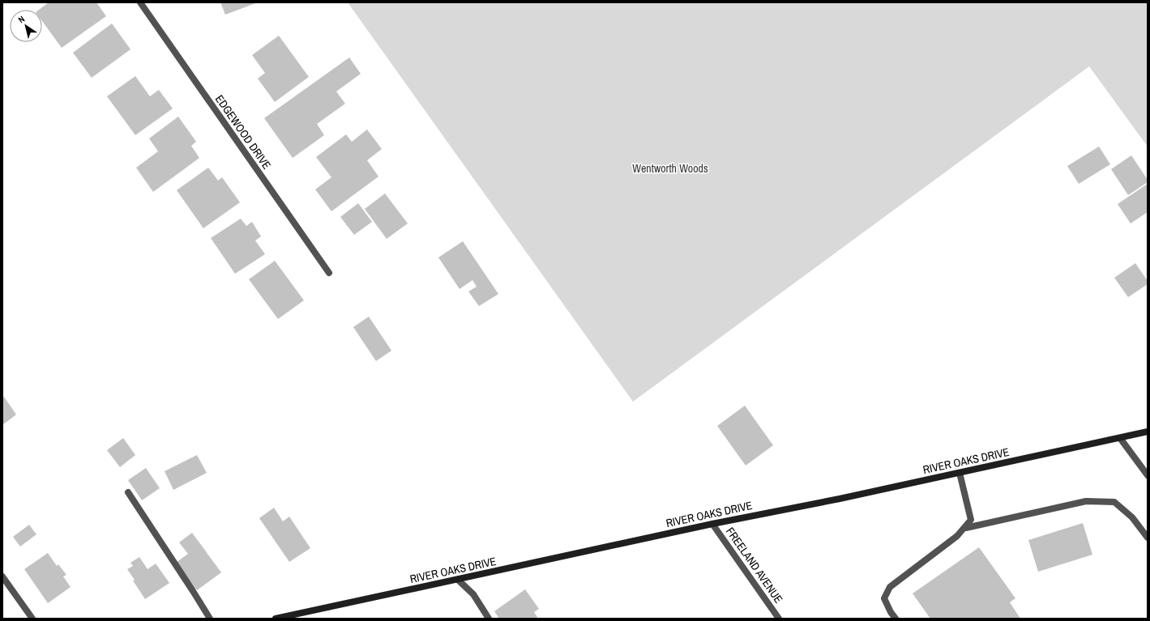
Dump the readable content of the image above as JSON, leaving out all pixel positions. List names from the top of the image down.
{
  "streets": {
    "main road": ["RIVER OAKS DRIVE"],
    "street": ["EDGEWOOD DRIVE", "FREELAND AVENUE"]
  },
  "crossings": [
    ["RIVER OAKS DRIVE", "FREELAND AVENUE"]
  ],
  "parks": ["Wentworth Woods"],
  "north": "top left"
}
